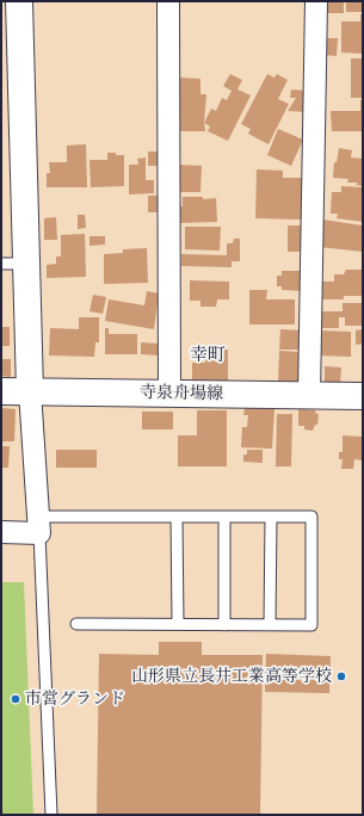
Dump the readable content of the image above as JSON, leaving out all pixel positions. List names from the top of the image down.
{
  "streets": {
    "street": ["寺泉舟場線"]
  },
  "districts": ["幸町"],
  "places": ["山形県立長井工業高等学校", "市営グランド"]
}
